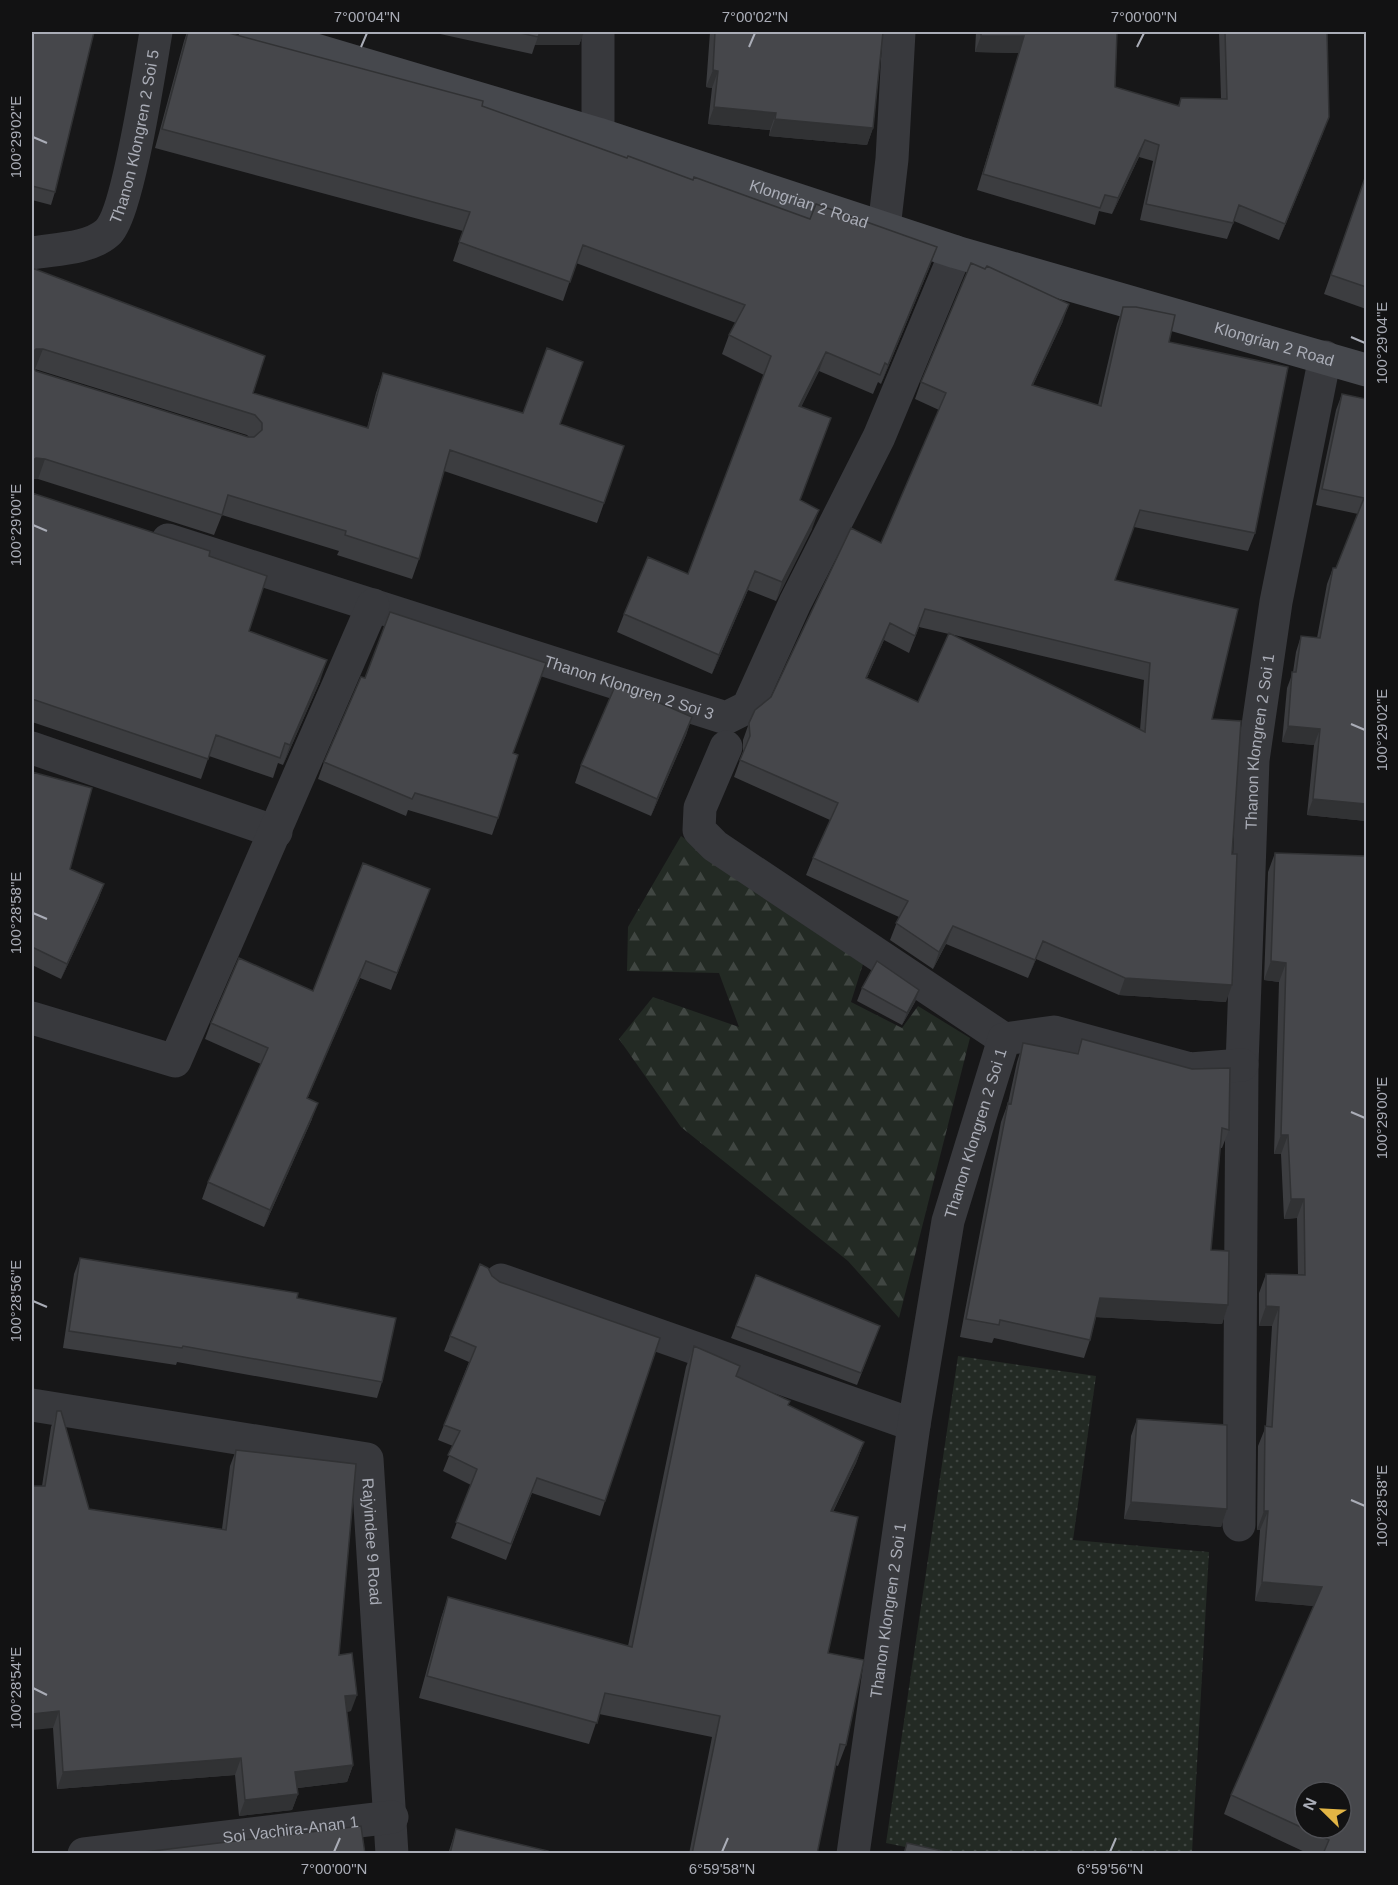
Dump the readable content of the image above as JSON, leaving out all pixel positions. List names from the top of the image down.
{
  "streets": {
    "street": [
      "Thanon Klongren 2 Soi 5",
      "Klongrian 2 Road",
      "Thanon Klongren 2 Soi 3",
      "Thanon Klongren 2 Soi 1",
      "Rajyindee 9 Road",
      "Soi Vachira-Anan 1"
    ]
  },
  "crossings": [
    ["Klongrian 2 Road", "Thanon Klongren 2 Soi 3"],
    ["Klongrian 2 Road", "Thanon Klongren 2 Soi 1"],
    ["Rajyindee 9 Road", "Soi Vachira-Anan 1"]
  ],
  "north": "top left",
  "coordinates": [
    "7°00'04\"N",
    "7°00'02\"N",
    "7°00'00\"N",
    "100°29'02\"E",
    "100°29'04\"E",
    "100°29'00\"E",
    "100°28'58\"E",
    "100°28'56\"E",
    "100°28'54\"E",
    "6°59'58\"N",
    "6°59'56\"N"
  ]
}
